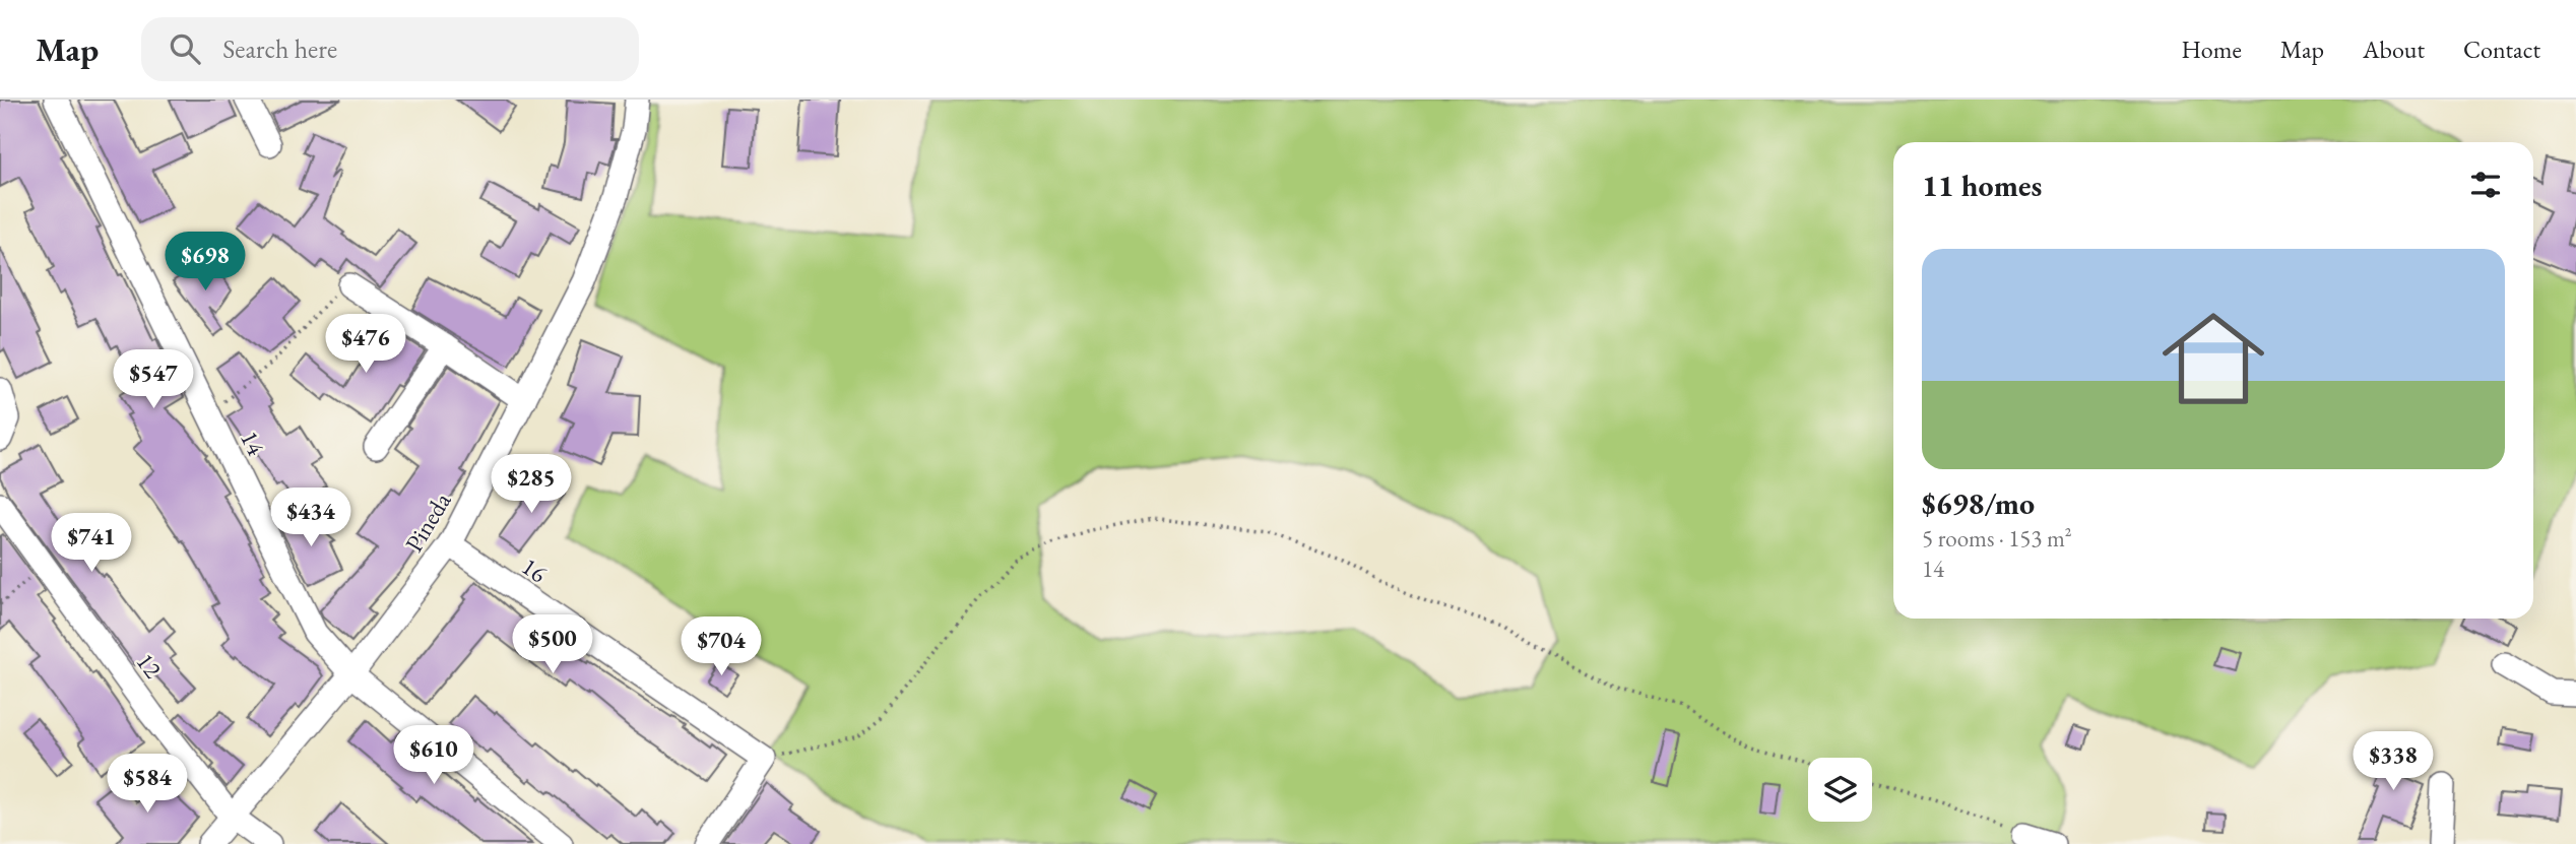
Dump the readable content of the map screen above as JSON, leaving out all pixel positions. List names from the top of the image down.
{
  "streets": {
    "street": [
      "14",
      "Pineda",
      "16",
      "12"
    ]
  },
  "crossings": [
    ["14", "Pineda"],
    ["Pineda", "16"],
    ["Pineda", "12"]
  ],
  "page": {
    "header": "Map",
    "search": "Search here",
    "nav": [
      "Home",
      "Map",
      "About",
      "Contact"
    ],
    "heading": "11 homes",
    "list": [
      {
        "name": "$698/mo",
        "note": "5 rooms · 153 m² · 14"
      }
    ],
    "price": [
      "$698",
      "$476",
      "$547",
      "$285",
      "$434",
      "$741",
      "$500",
      "$704",
      "$610",
      "$338",
      "$584"
    ]
  }
}
